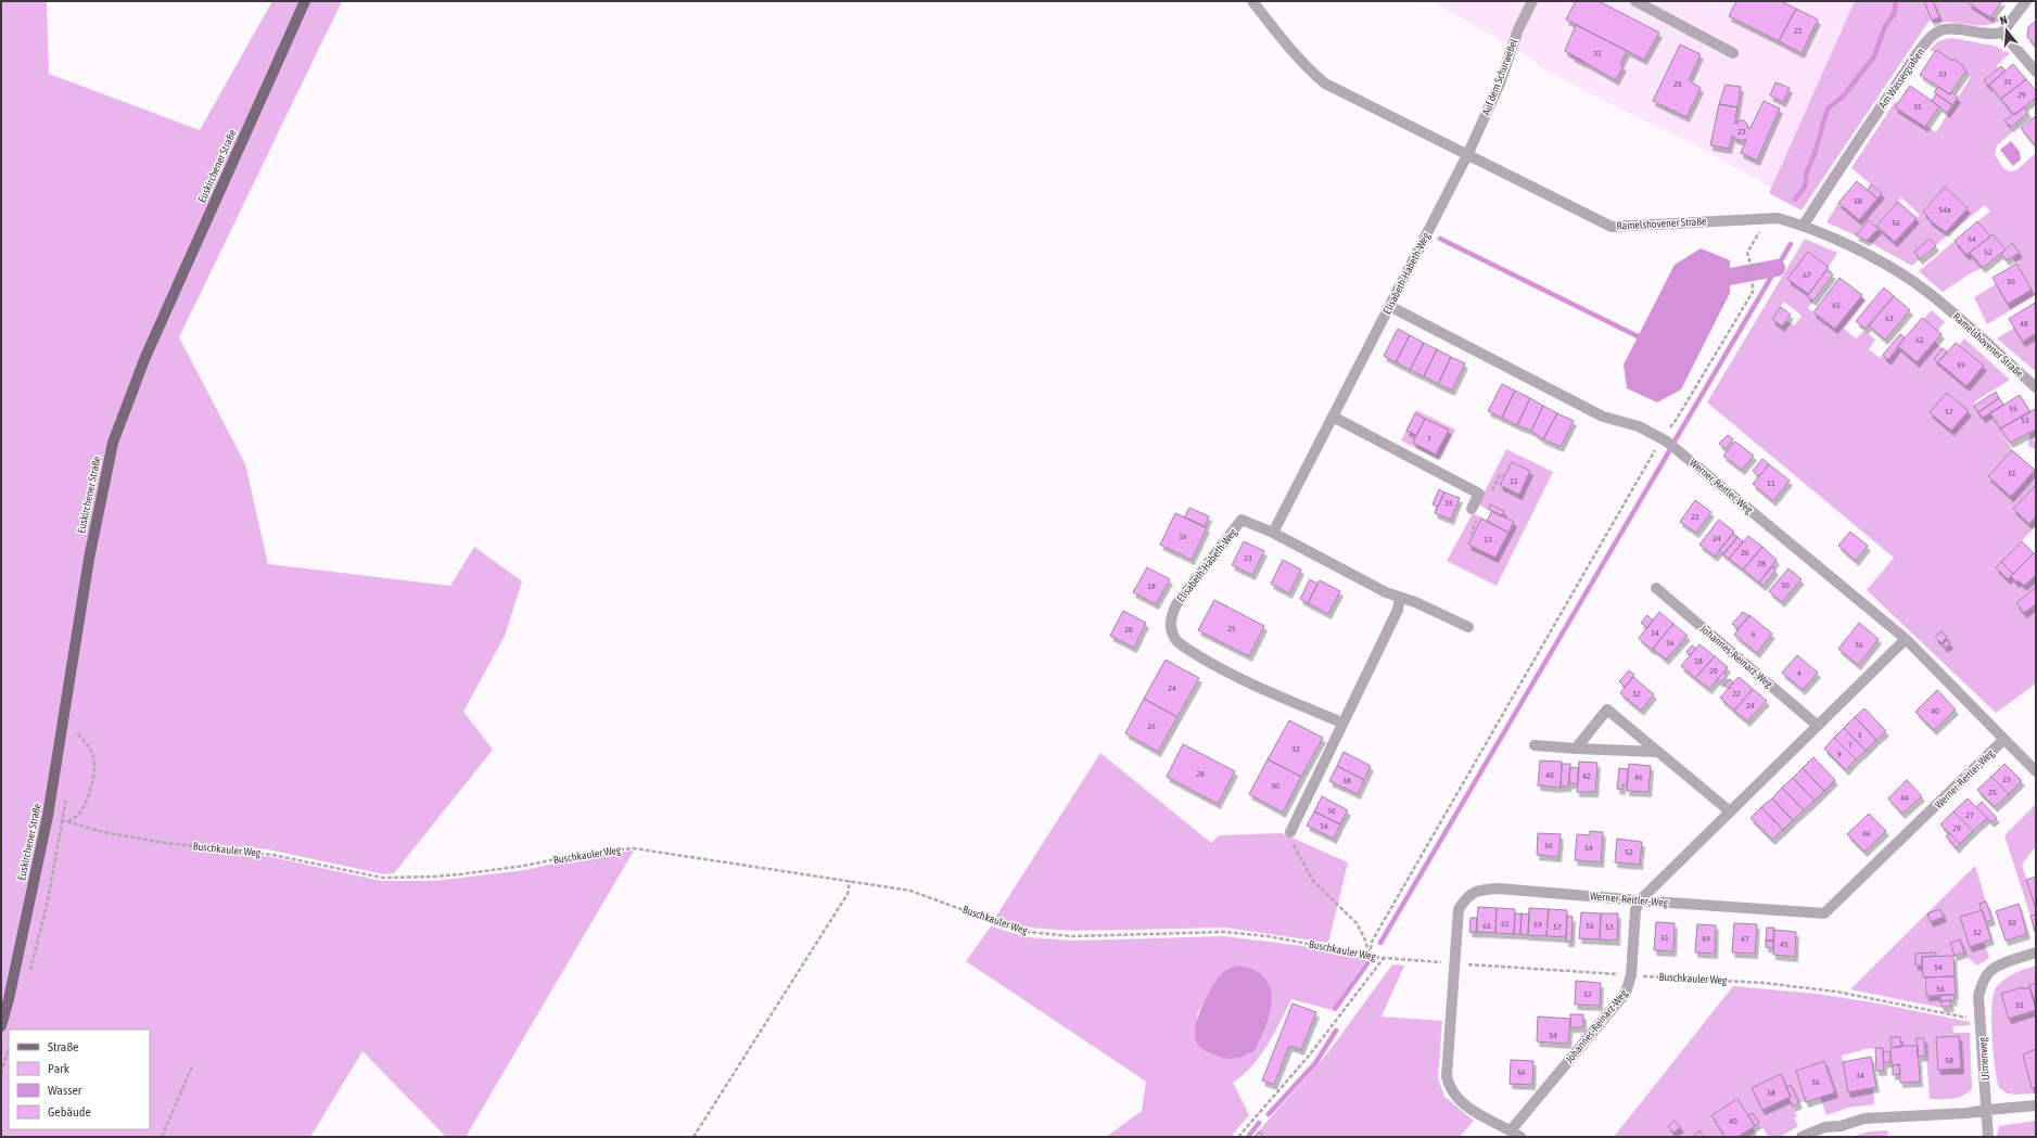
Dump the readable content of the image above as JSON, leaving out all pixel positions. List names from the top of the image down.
{
  "streets": {
    "main road": ["Euskirchener Straße"],
    "street": [
      "Auf dem Schurweßel",
      "Am Wassergraben",
      "Ramelshovener Straße",
      "Elisabeth-Habeth-Weg",
      "Werner-Reitler-Weg",
      "Johannes-Reinarz-Weg",
      "Ulmenweg"
    ],
    "path": ["Buschkauler Weg"]
  },
  "crossings": [
    ["Auf dem Schurweßel", "Ramelshovener Straße"],
    ["Auf dem Schurweßel", "Elisabeth-Habeth-Weg"],
    ["Am Wassergraben", "Ramelshovener Straße"],
    ["Ramelshovener Straße", "Elisabeth-Habeth-Weg"],
    ["Elisabeth-Habeth-Weg", "Werner-Reitler-Weg"],
    ["Werner-Reitler-Weg", "Johannes-Reinarz-Weg"],
    ["Werner-Reitler-Weg", "Buschkauler Weg"],
    ["Johannes-Reinarz-Weg", "Buschkauler Weg"],
    ["Buschkauler Weg", "Ulmenweg"]
  ],
  "house_numbers": [
    "21",
    "31",
    "33",
    "31",
    "25",
    "29",
    "35",
    "23",
    "58",
    "54a",
    "56",
    "54",
    "52",
    "67",
    "50",
    "65",
    "63",
    "48",
    "61",
    "59",
    "55",
    "57",
    "53",
    "7",
    "51",
    "11",
    "11",
    "15",
    "22",
    "16",
    "24",
    "13",
    "26",
    "23",
    "28",
    "30",
    "18",
    "25",
    "20",
    "14",
    "6",
    "16",
    "36",
    "18",
    "20",
    "4",
    "24",
    "32",
    "22",
    "24",
    "40",
    "26",
    "5",
    "7",
    "32",
    "9",
    "28",
    "40",
    "42",
    "46",
    "23",
    "38",
    "30",
    "25",
    "44",
    "36",
    "27",
    "34",
    "29",
    "46",
    "56",
    "54",
    "52",
    "50",
    "61",
    "59",
    "63",
    "55",
    "57",
    "53",
    "52",
    "51",
    "49",
    "47",
    "45",
    "54",
    "56",
    "52",
    "55",
    "54",
    "58",
    "56",
    "34",
    "36",
    "38",
    "40"
  ],
  "legend": [
    "Straße",
    "Park",
    "Wasser",
    "Gebäude"
  ],
  "north": "top"
}
